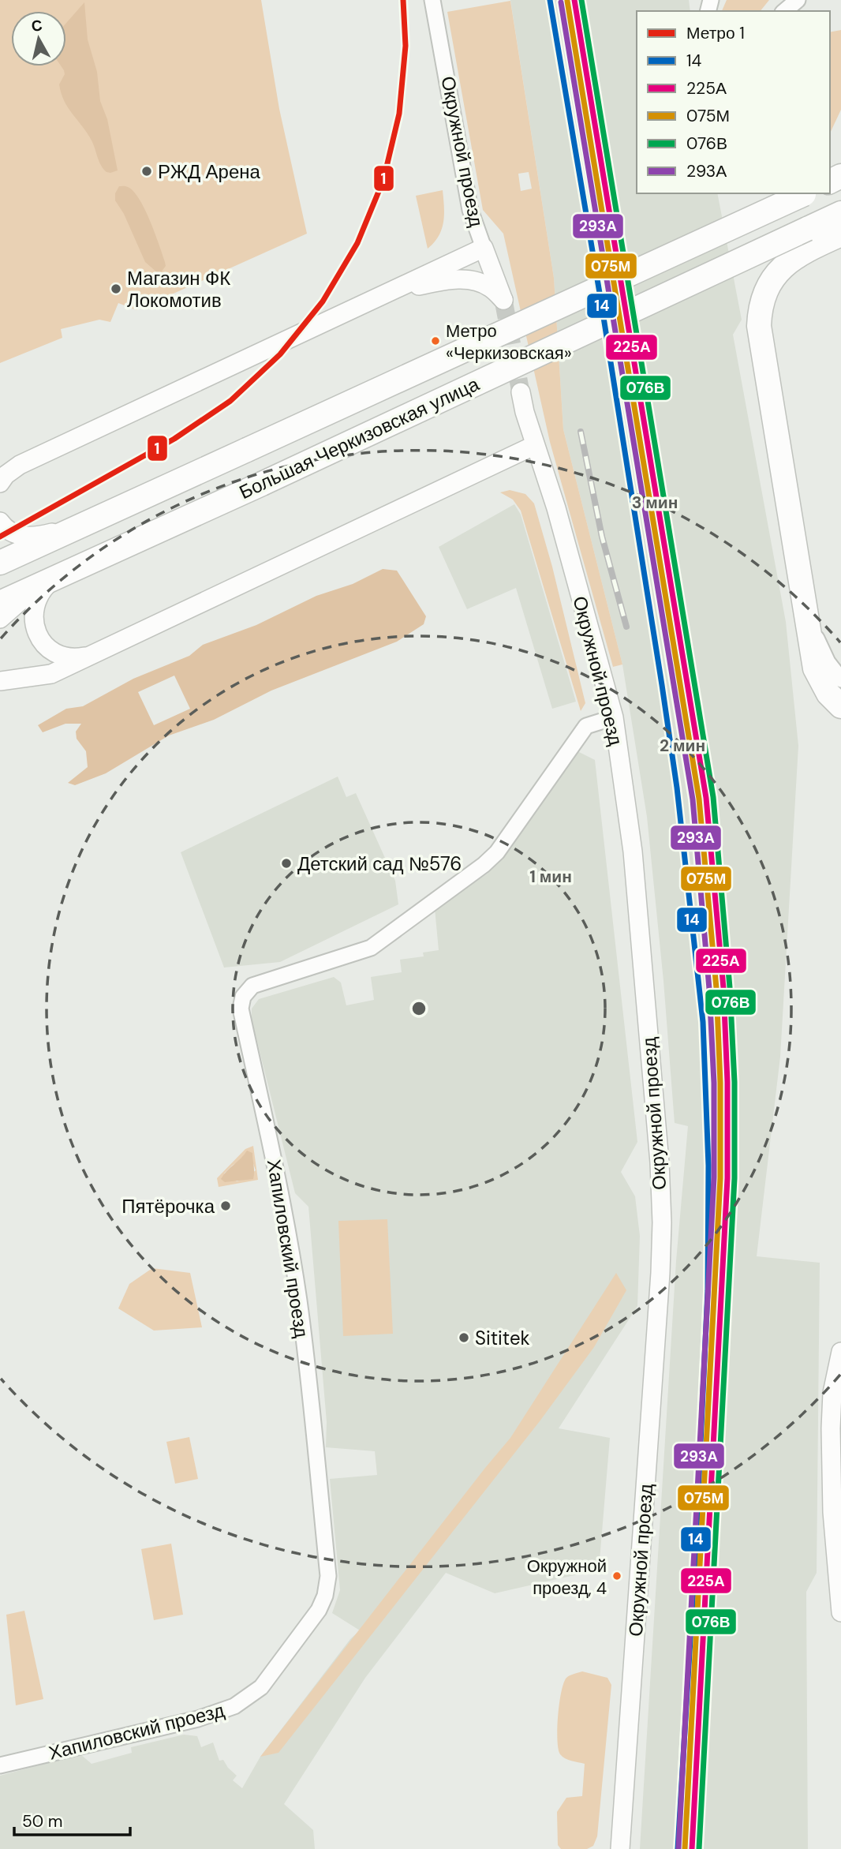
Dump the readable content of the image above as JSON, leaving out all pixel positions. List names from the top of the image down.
{
  "streets": {
    "main road": ["Большая Черкизовская улица"],
    "street": ["Окружной проезд", "Хапиловский проезд"]
  },
  "crossings": [
    ["Окружной проезд", "Хапиловский проезд"]
  ],
  "places": [
    "РЖД Арена",
    "Магазин ФК Локомотив",
    "Метро «Черкизовская»",
    "Детский сад №576",
    "Пятёрочка",
    "Sititek",
    "Окружной проезд, 4"
  ],
  "lines": [
    "metro line 1",
    "transit line 14",
    "transit line 225А",
    "transit line 076В",
    "transit line 075М",
    "transit line 293А"
  ],
  "legend": [
    "Метро 1",
    "14",
    "225А",
    "075М",
    "076В",
    "293А"
  ],
  "scale_bar": "50 m",
  "north": "top",
  "rings": ["3 мин", "2 мин", "1 мин"]
}
